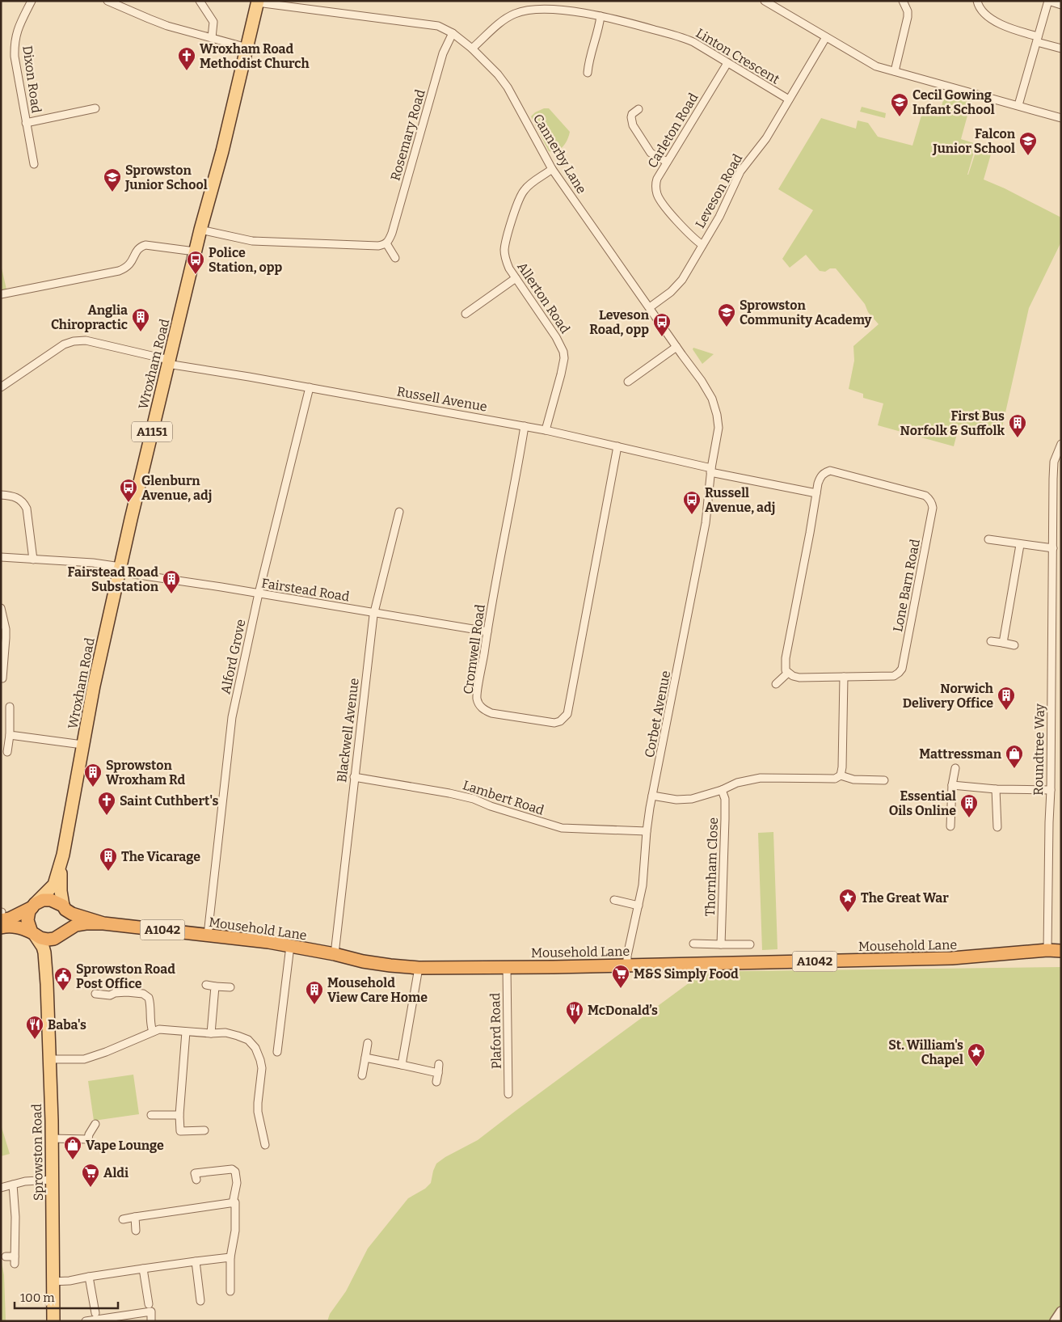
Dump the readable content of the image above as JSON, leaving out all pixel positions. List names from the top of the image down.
{
  "streets": {
    "highway": ["Mousehold Lane", "A1042"],
    "main road": ["Wroxham Road", "A1151", "Sprowston Road"],
    "street": [
      "Linton Crescent",
      "Dixon Road",
      "Carleton Road",
      "Rosemary Road",
      "Cannerby Lane",
      "Leveson Road",
      "Allerton Road",
      "Russell Avenue",
      "Lone Barn Road",
      "Fairstead Road",
      "Cromwell Road",
      "Alford Grove",
      "Corbet Avenue",
      "Blackwell Avenue",
      "Roundtree Way",
      "Lambert Road",
      "Thornham Close",
      "Plaford Road"
    ]
  },
  "crossings": [
    ["Linton Crescent", "Carleton Road"],
    ["Linton Crescent", "Cannerby Lane"],
    ["Linton Crescent", "Leveson Road"],
    ["Carleton Road", "Leveson Road"],
    ["Rosemary Road", "Cannerby Lane"],
    ["Cannerby Lane", "Leveson Road"],
    ["Cannerby Lane", "Allerton Road"],
    ["Cannerby Lane", "Wroxham Road"],
    ["Cannerby Lane", "Russell Avenue"],
    ["Cannerby Lane", "Corbet Avenue"],
    ["Allerton Road", "Russell Avenue"],
    ["Wroxham Road", "Russell Avenue"],
    ["Wroxham Road", "Fairstead Road"],
    ["Wroxham Road", "Mousehold Lane"],
    ["Wroxham Road", "Sprowston Road"],
    ["Russell Avenue", "Cromwell Road"],
    ["Russell Avenue", "Alford Grove"],
    ["Russell Avenue", "Corbet Avenue"],
    ["Fairstead Road", "Cromwell Road"],
    ["Fairstead Road", "Alford Grove"],
    ["Fairstead Road", "Blackwell Avenue"],
    ["Alford Grove", "Mousehold Lane"],
    ["Corbet Avenue", "Lambert Road"],
    ["Corbet Avenue", "Mousehold Lane"],
    ["Blackwell Avenue", "Lambert Road"],
    ["Blackwell Avenue", "Mousehold Lane"],
    ["Roundtree Way", "Mousehold Lane"],
    ["Mousehold Lane", "Plaford Road"],
    ["Mousehold Lane", "Sprowston Road"]
  ],
  "places": {
    "church": ["Wroxham Road Methodist Church", "Saint Cuthbert's"],
    "school or university": [
      "Cecil Gowing Infant School",
      "Falcon Junior School",
      "Sprowston Junior School",
      "Sprowston Community Academy"
    ],
    "bus stop": [
      "Police Station, opp",
      "Leveson Road, opp",
      "Glenburn Avenue, adj",
      "Russell Avenue, adj"
    ],
    "building": [
      "Anglia Chiropractic",
      "First Bus Norfolk & Suffolk",
      "Fairstead Road Substation",
      "Norwich Delivery Office",
      "Sprowston Wroxham Rd",
      "Essential Oils Online",
      "The Vicarage",
      "Mousehold View Care Home"
    ],
    "shop": ["Mattressman", "Vape Lounge"],
    "place": ["The Great War", "St. William's Chapel"],
    "supermarket": ["M&S Simply Food", "Aldi"],
    "public building": ["Sprowston Road Post Office"],
    "restaurant": ["McDonald’s", "Baba's"]
  },
  "scale_bar": "100 m"
}
